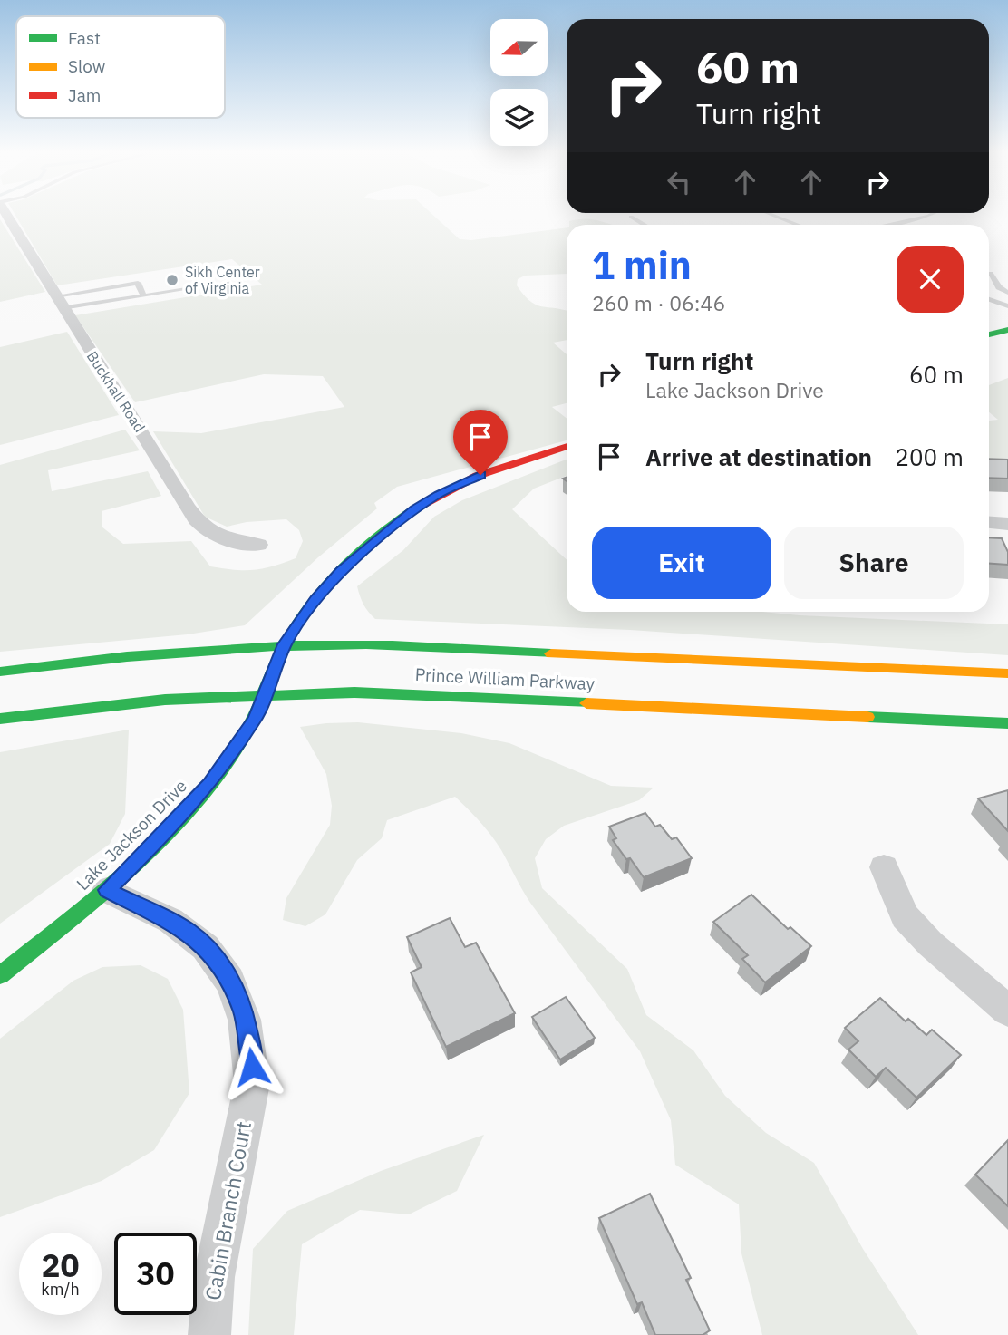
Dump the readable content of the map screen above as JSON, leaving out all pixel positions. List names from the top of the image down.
{
  "streets": {
    "main road": ["Prince William Parkway", "Lake Jackson Drive"],
    "street": ["Buckhall Road", "Cabin Branch Court"]
  },
  "crossings": [
    ["Prince William Parkway", "Lake Jackson Drive"],
    ["Lake Jackson Drive", "Cabin Branch Court"]
  ],
  "places": ["Sikh Center of Virginia"],
  "legend": ["Fast", "Slow", "Jam"],
  "north": "left",
  "page": {
    "turn": ["60 m", "Turn right"],
    "heading": ["1 min", "260 m · 06:46"],
    "list": [
      {
        "name": "Turn right",
        "note": "Lake Jackson Drive",
        "value": "60 m"
      },
      {
        "name": "Arrive at destination",
        "value": "200 m"
      }
    ],
    "buttons": ["Exit", "Share"],
    "speed": "20 km/h",
    "limit": "30"
  }
}
